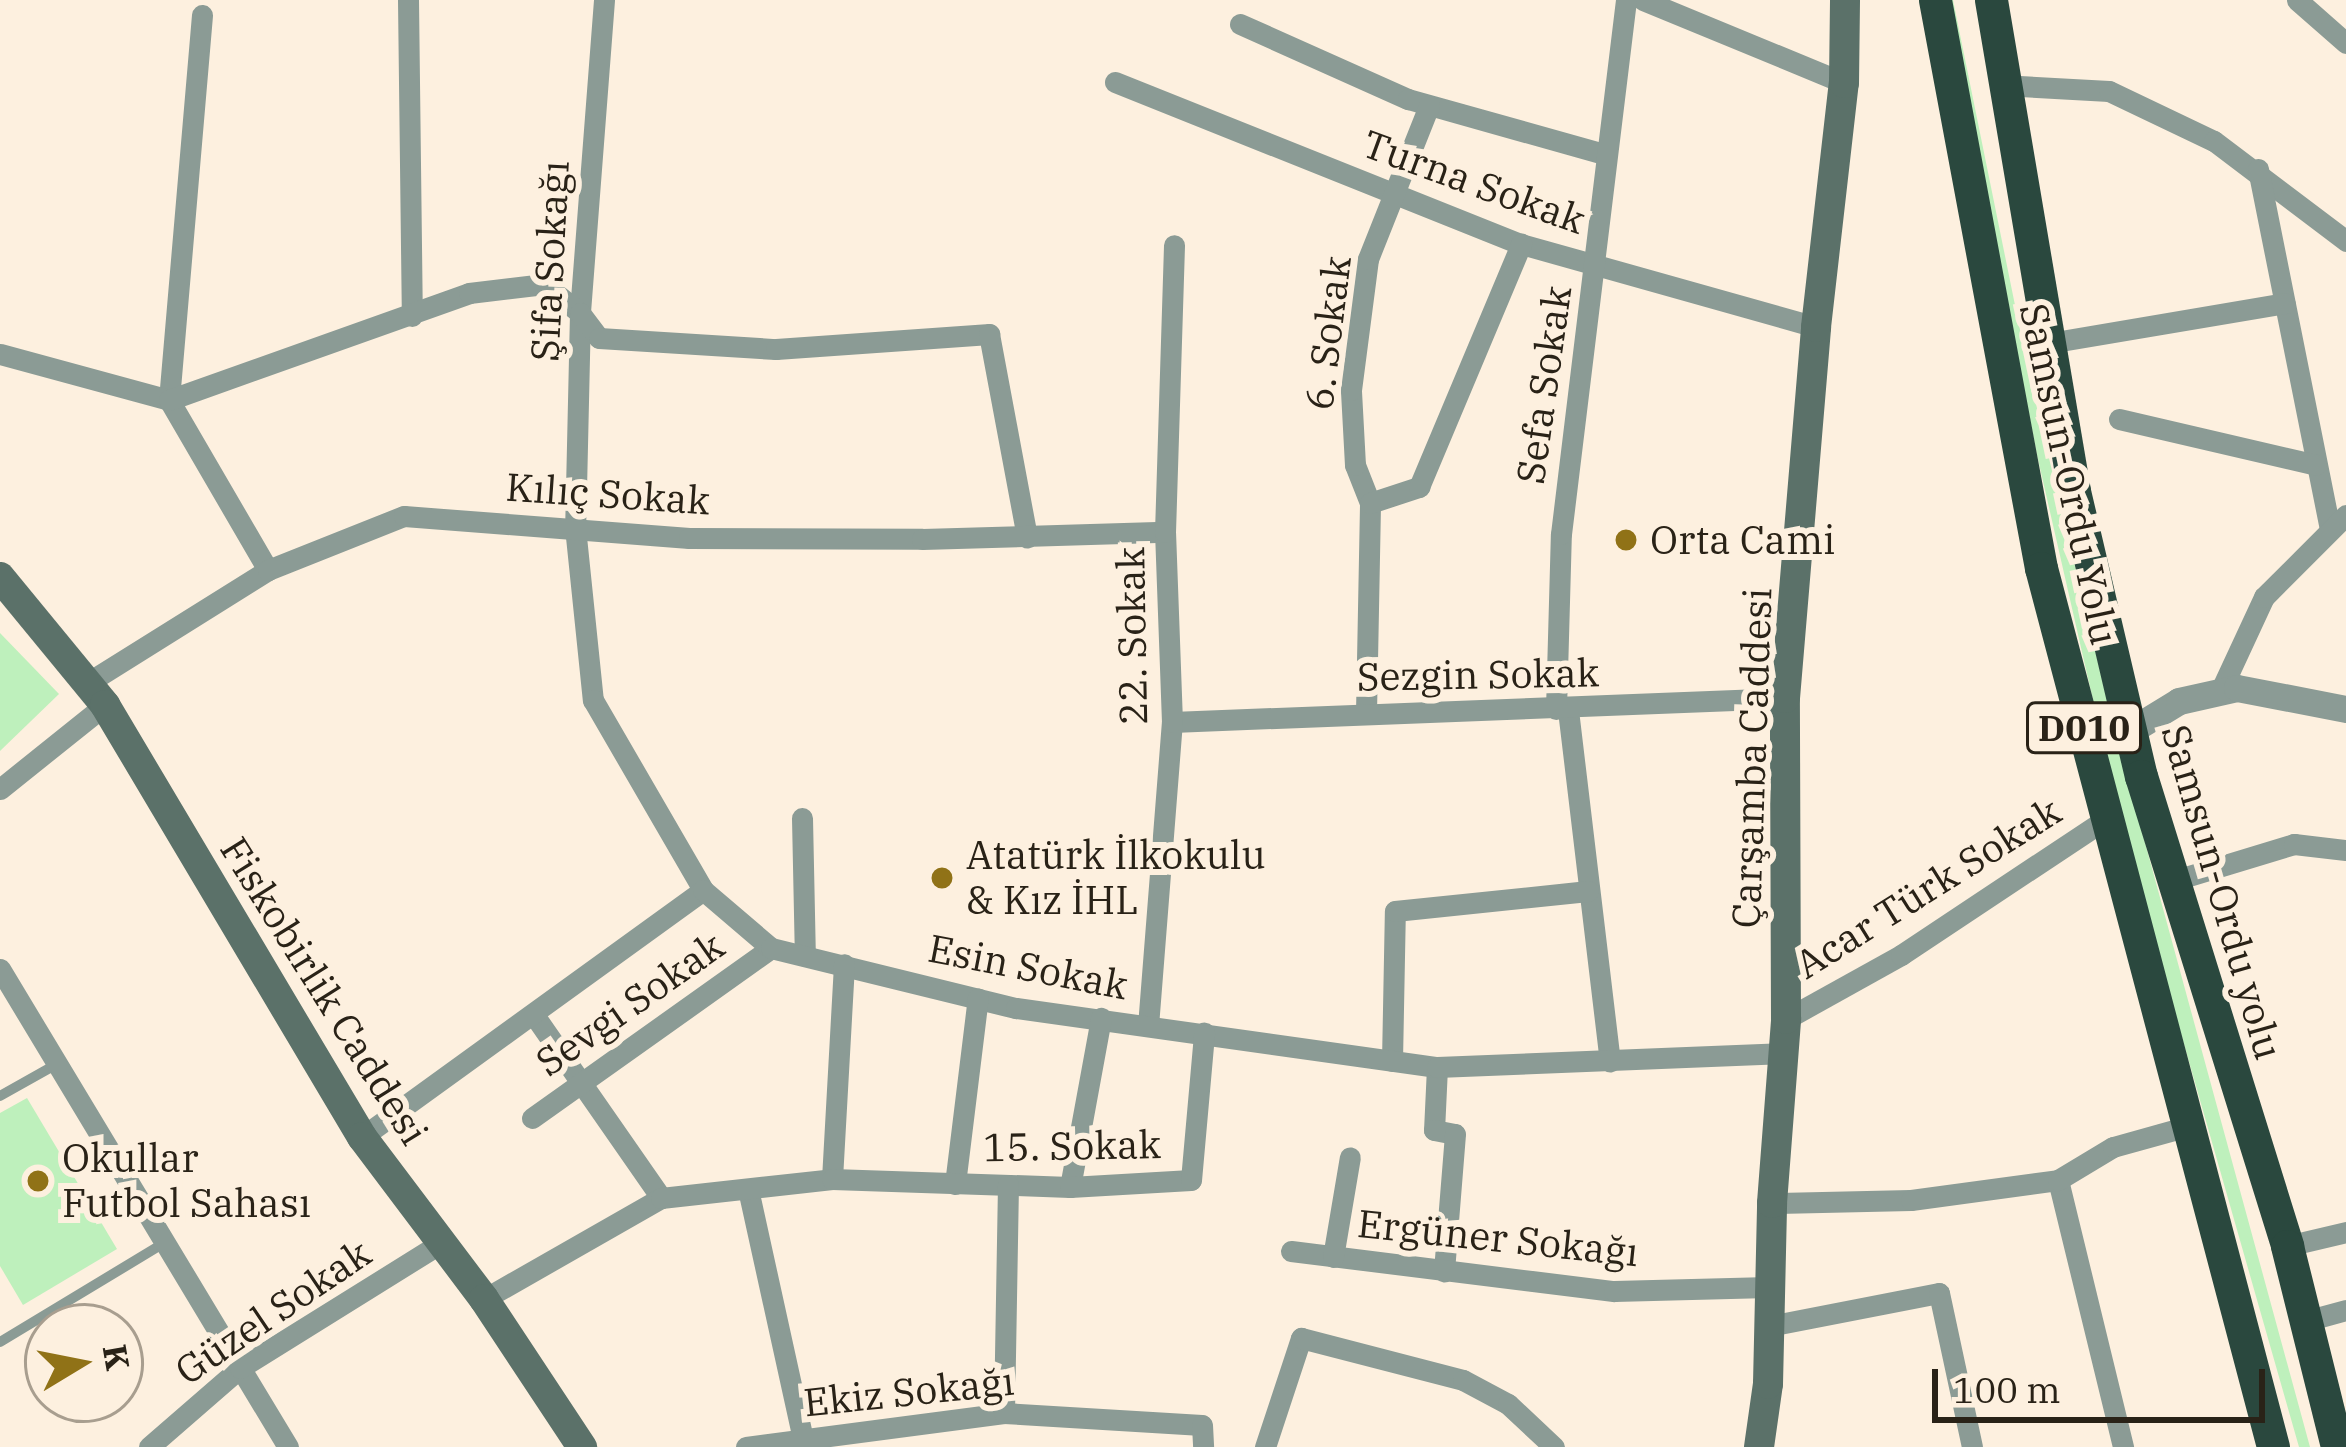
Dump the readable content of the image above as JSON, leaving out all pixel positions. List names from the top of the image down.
{
  "streets": {
    "highway": ["Samsun-Ordu Yolu", "D010", "Samsun-Ordu yolu"],
    "main road": ["Çarşamba Caddesi", "Fiskobirlik Caddesi"],
    "street": [
      "Turna Sokak",
      "Şifa Sokağı",
      "6. Sokak",
      "Sefa Sokak",
      "Kılıç Sokak",
      "22. Sokak",
      "Sezgin Sokak",
      "Acar Türk Sokak",
      "Esin Sokak",
      "Sevgi Sokak",
      "15. Sokak",
      "Ergüner Sokağı",
      "Güzel Sokak",
      "Ekiz Sokağı"
    ]
  },
  "crossings": [
    ["Turna Sokak", "6. Sokak"],
    ["Turna Sokak", "Sefa Sokak"],
    ["Turna Sokak", "Çarşamba Caddesi"],
    ["Şifa Sokağı", "Kılıç Sokak"],
    ["Şifa Sokağı", "Esin Sokak"],
    ["6. Sokak", "Sezgin Sokak"],
    ["Sefa Sokak", "Sezgin Sokak"],
    ["Sefa Sokak", "Esin Sokak"],
    ["Samsun-Ordu Yolu", "Acar Türk Sokak"],
    ["Kılıç Sokak", "22. Sokak"],
    ["Kılıç Sokak", "Fiskobirlik Caddesi"],
    ["22. Sokak", "Sezgin Sokak"],
    ["22. Sokak", "Esin Sokak"],
    ["Sezgin Sokak", "Çarşamba Caddesi"],
    ["Çarşamba Caddesi", "Acar Türk Sokak"],
    ["Çarşamba Caddesi", "Esin Sokak"],
    ["Çarşamba Caddesi", "Ergüner Sokağı"],
    ["Esin Sokak", "Sevgi Sokak"],
    ["Esin Sokak", "15. Sokak"],
    ["Fiskobirlik Caddesi", "Güzel Sokak"]
  ],
  "places": ["Orta Cami", "Atatürk İlkokulu & Kız İHL", "Okullar Futbol Sahası"],
  "scale_bar": "100 m",
  "north": "right"
}
